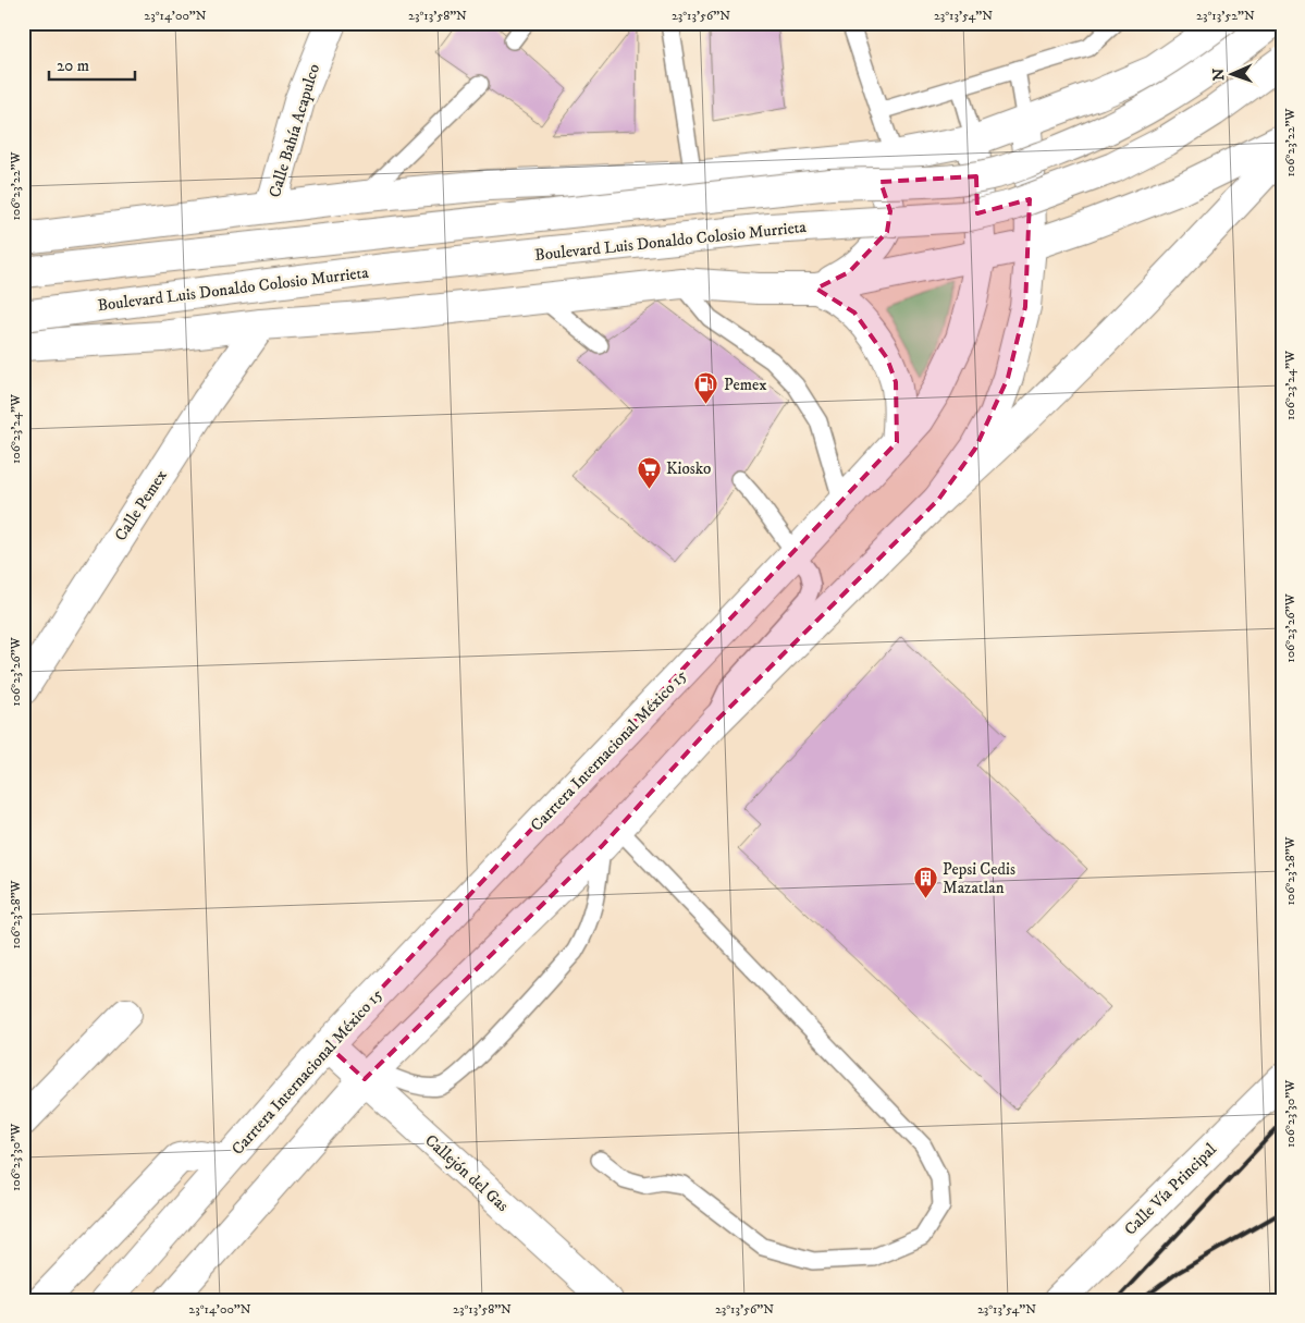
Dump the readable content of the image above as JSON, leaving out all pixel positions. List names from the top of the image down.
{
  "streets": {
    "main road": [
      "Calle Bahía Acapulco",
      "Boulevard Luis Donaldo Colosio Murrieta",
      "Calle Pemex",
      "Carrtera Internacional México 15",
      "Callejón del Gas",
      "Calle Vía Principal"
    ]
  },
  "crossings": [
    ["Carrtera Internacional México 15", "Callejón del Gas"]
  ],
  "places": {
    "fuel station": ["Pemex"],
    "supermarket": ["Kiosko"],
    "building": ["Pepsi Cedis Mazatlan"]
  },
  "scale_bar": "20 m",
  "north": "left",
  "coordinates": [
    "23°14'00\"N",
    "23°13'58\"N",
    "23°13'56\"N",
    "23°13'54\"N",
    "23°13'52\"N",
    "106°23'22\"W",
    "106°23'24\"W",
    "106°23'26\"W",
    "106°23'28\"W",
    "106°23'30\"W"
  ]
}
